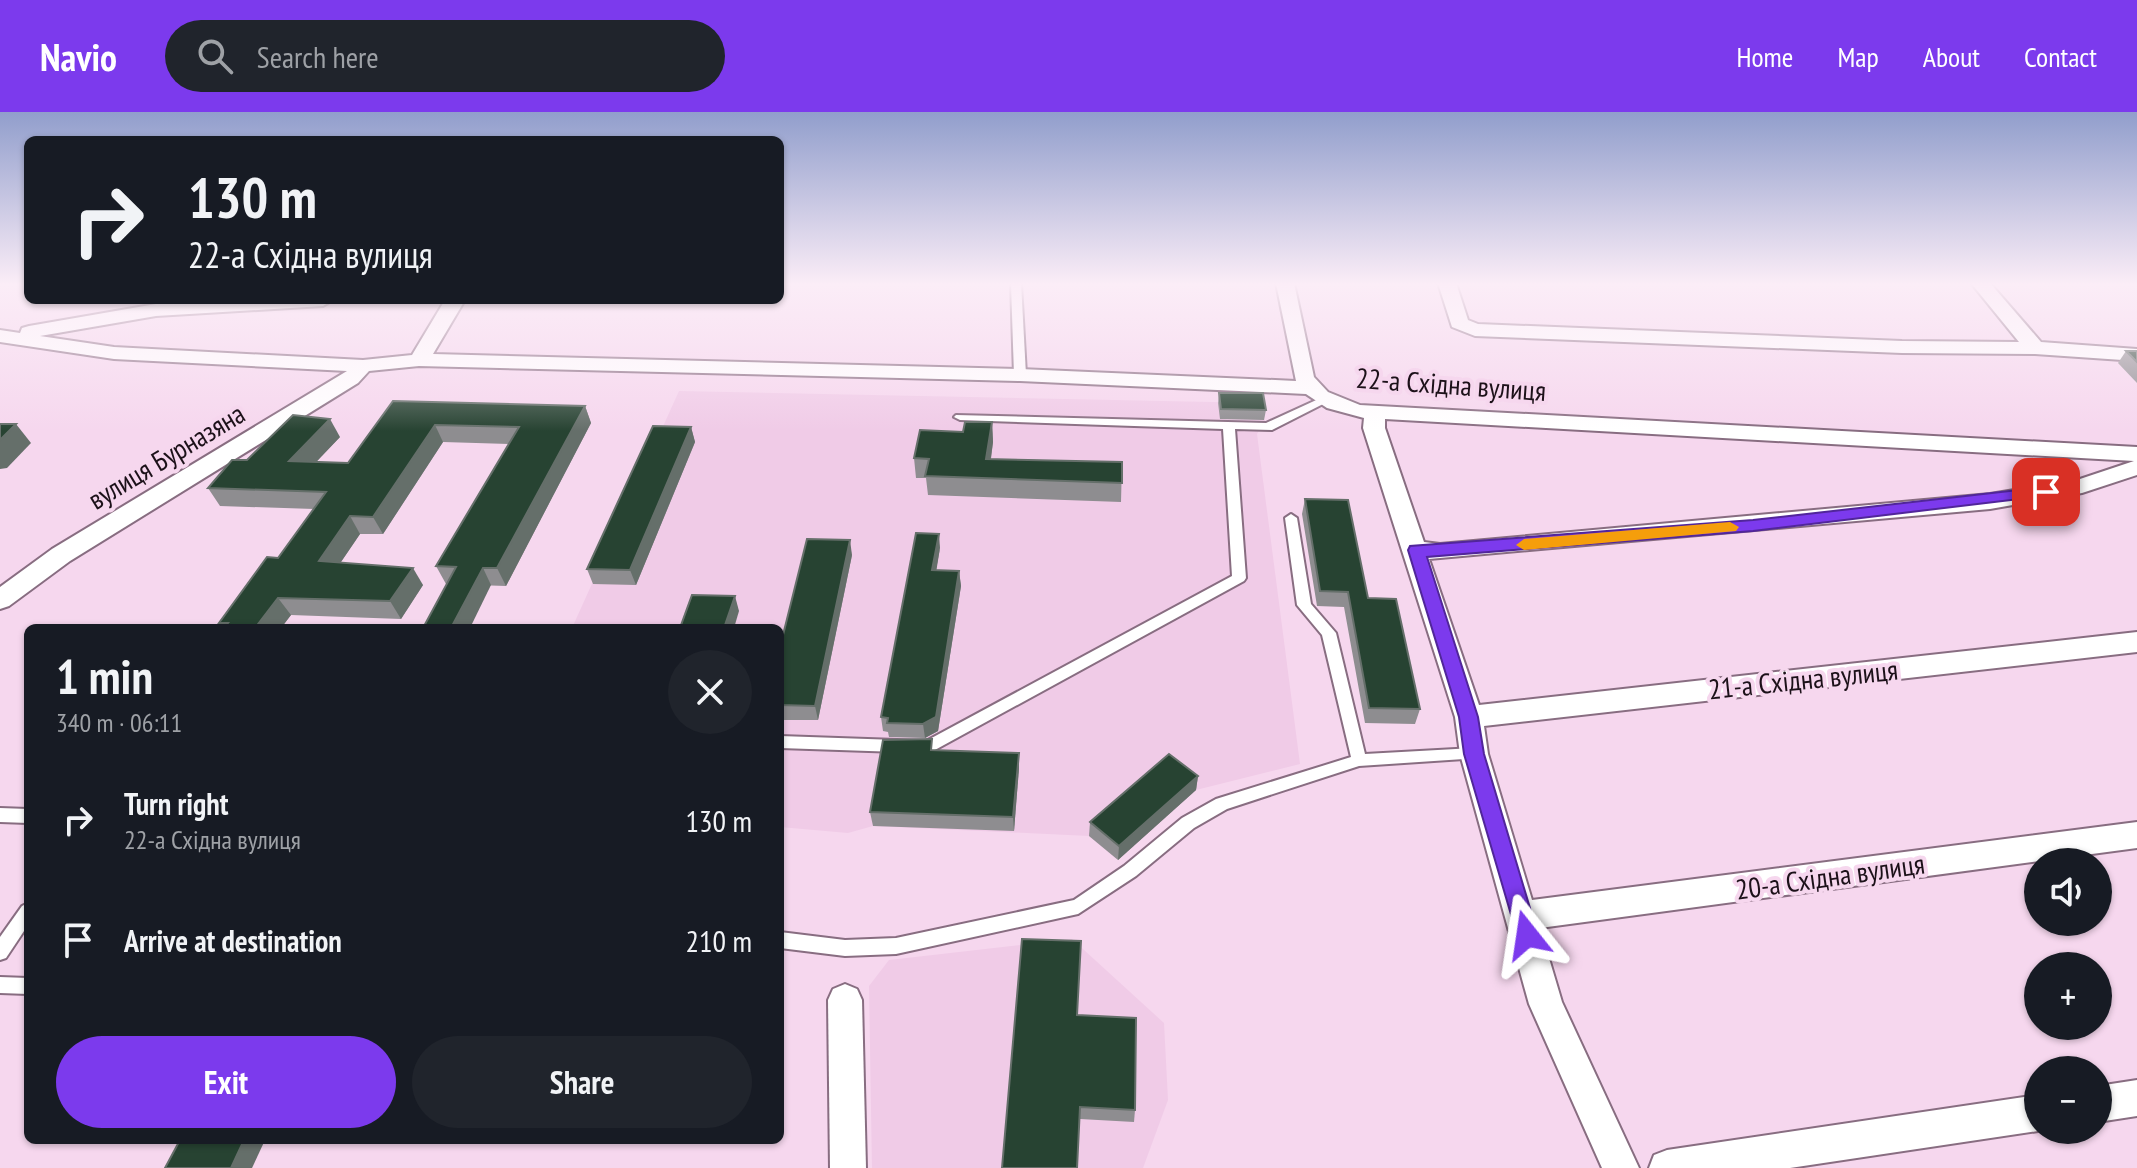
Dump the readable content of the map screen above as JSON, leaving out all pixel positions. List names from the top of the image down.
{
  "streets": {
    "street": [
      "22-а Східна вулиця",
      "вулиця Бурназяна",
      "21-а Східна вулиця",
      "20-а Східна вулиця"
    ]
  },
  "crossings": [
    ["22-а Східна вулиця", "вулиця Бурназяна"]
  ],
  "page": {
    "header": "Navio",
    "search": "Search here",
    "nav": [
      "Home",
      "Map",
      "About",
      "Contact"
    ],
    "turn": ["130 m", "22-а Східна вулиця"],
    "heading": ["1 min", "340 m · 06:11"],
    "list": [
      {
        "name": "Turn right",
        "note": "22-а Східна вулиця",
        "value": "130 m"
      },
      {
        "name": "Arrive at destination",
        "value": "210 m"
      }
    ],
    "map_buttons": ["+", "−"],
    "buttons": ["Exit", "Share"]
  }
}
